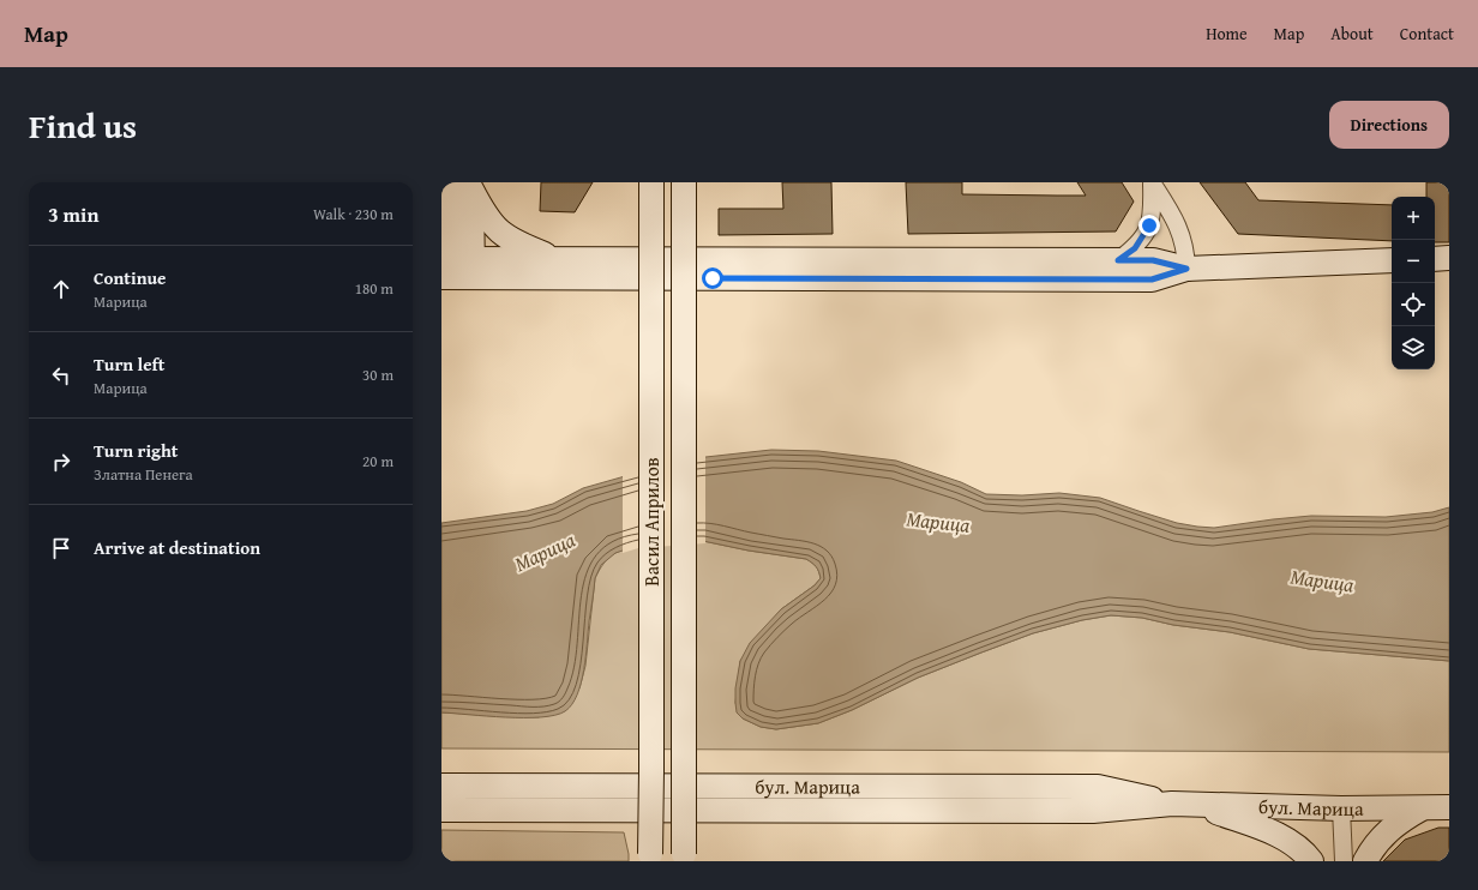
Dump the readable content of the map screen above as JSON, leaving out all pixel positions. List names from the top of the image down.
{
  "streets": {
    "street": ["Васил Априлов", "бул. Марица"]
  },
  "water": ["Марица"],
  "page": {
    "header": "Map",
    "nav": [
      "Home",
      "Map",
      "About",
      "Contact"
    ],
    "title": "Find us",
    "buttons": "Directions",
    "heading": ["3 min", "Walk · 230 m"],
    "map_buttons": ["+", "−"],
    "list": [
      ["Continue", "Марица", "180 m"],
      ["Turn left", "Марица", "30 m"],
      ["Turn right", "Златна Пенега", "20 m"],
      "Arrive at destination"
    ]
  }
}
